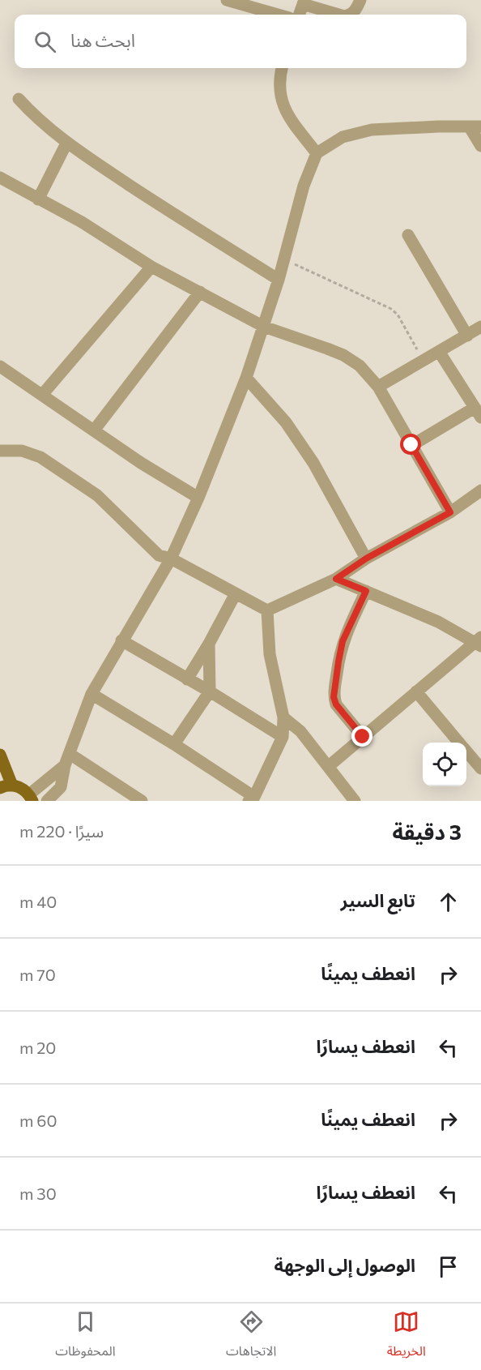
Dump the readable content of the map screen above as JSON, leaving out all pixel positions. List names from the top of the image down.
{
  "page": {
    "search": "ابحث هنا",
    "heading": ["3 دقيقة", "سيرًا · 220 m"],
    "list": [
      ["تابع السير", "40 m"],
      ["انعطف يمينًا", "70 m"],
      ["انعطف يسارًا", "20 m"],
      ["انعطف يمينًا", "60 m"],
      ["انعطف يسارًا", "30 m"],
      "الوصول إلى الوجهة"
    ],
    "nav": ["الخريطة", "الاتجاهات", "المحفوظات"]
  }
}
